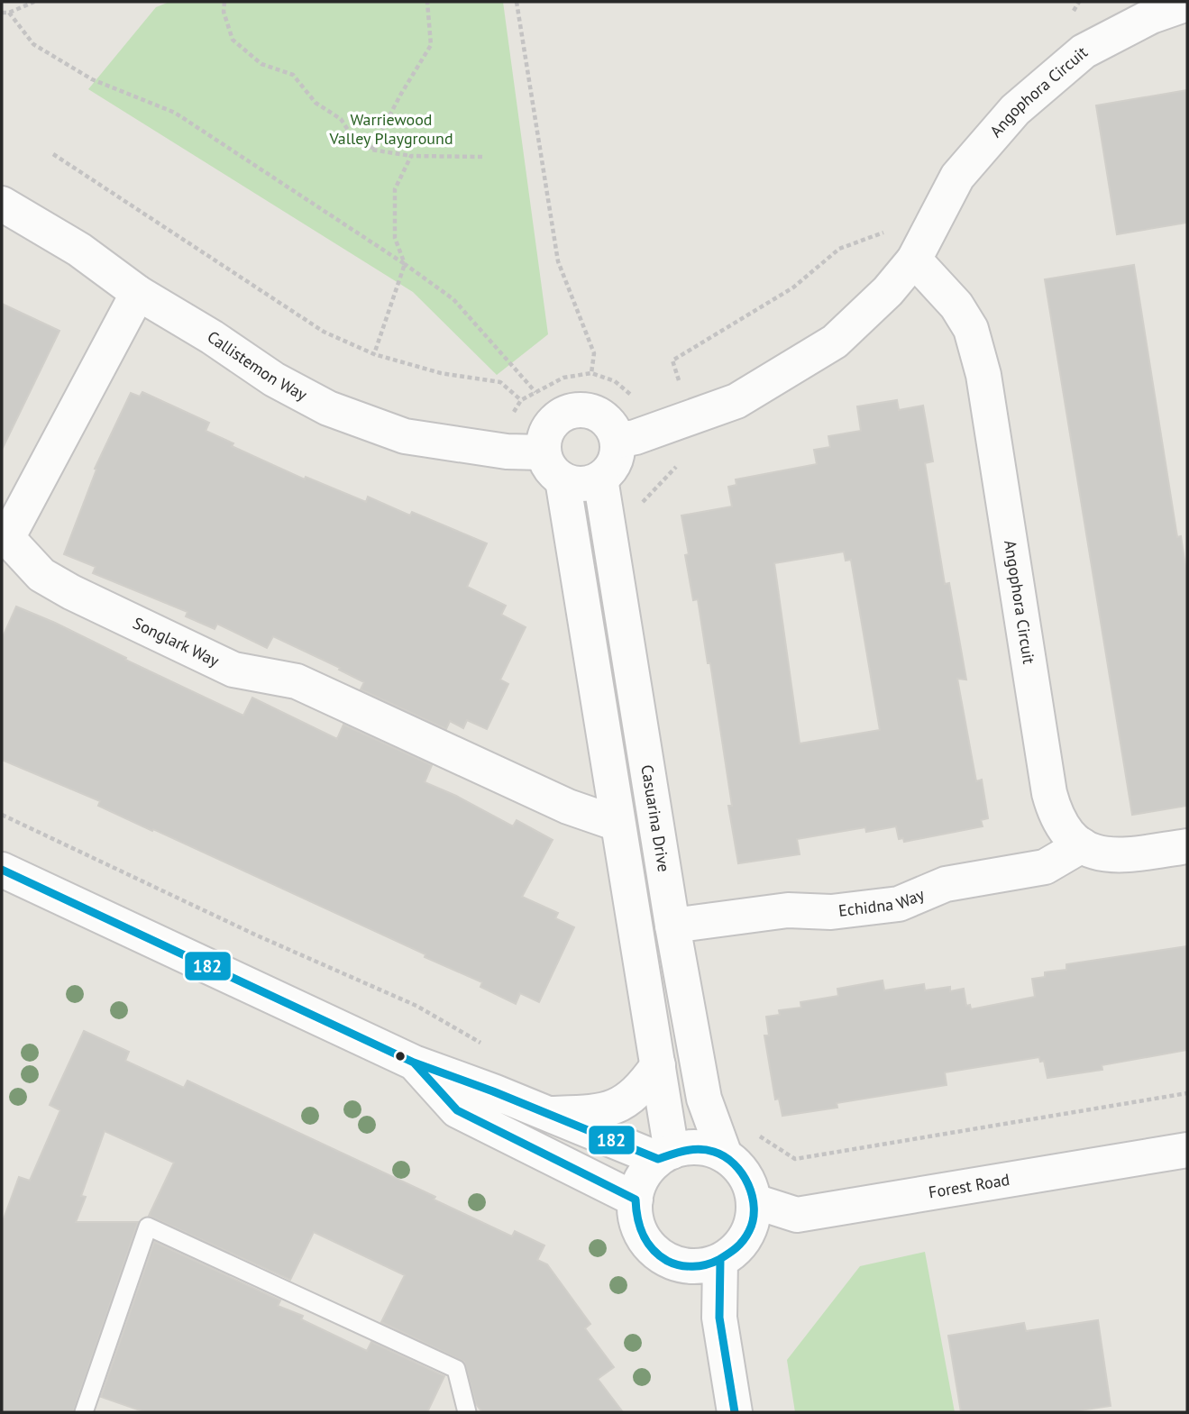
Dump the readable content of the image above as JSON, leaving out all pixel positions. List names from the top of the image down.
{
  "streets": {
    "street": [
      "Angophora Circuit",
      "Callistemon Way",
      "Songlark Way",
      "Casuarina Drive",
      "Echidna Way",
      "Forest Road"
    ]
  },
  "crossings": [
    ["Angophora Circuit", "Callistemon Way"],
    ["Angophora Circuit", "Casuarina Drive"],
    ["Angophora Circuit", "Echidna Way"],
    ["Callistemon Way", "Songlark Way"],
    ["Callistemon Way", "Casuarina Drive"],
    ["Casuarina Drive", "Echidna Way"],
    ["Casuarina Drive", "Forest Road"]
  ],
  "parks": ["Warriewood Valley Playground"],
  "lines": ["transit line 182"]
}
